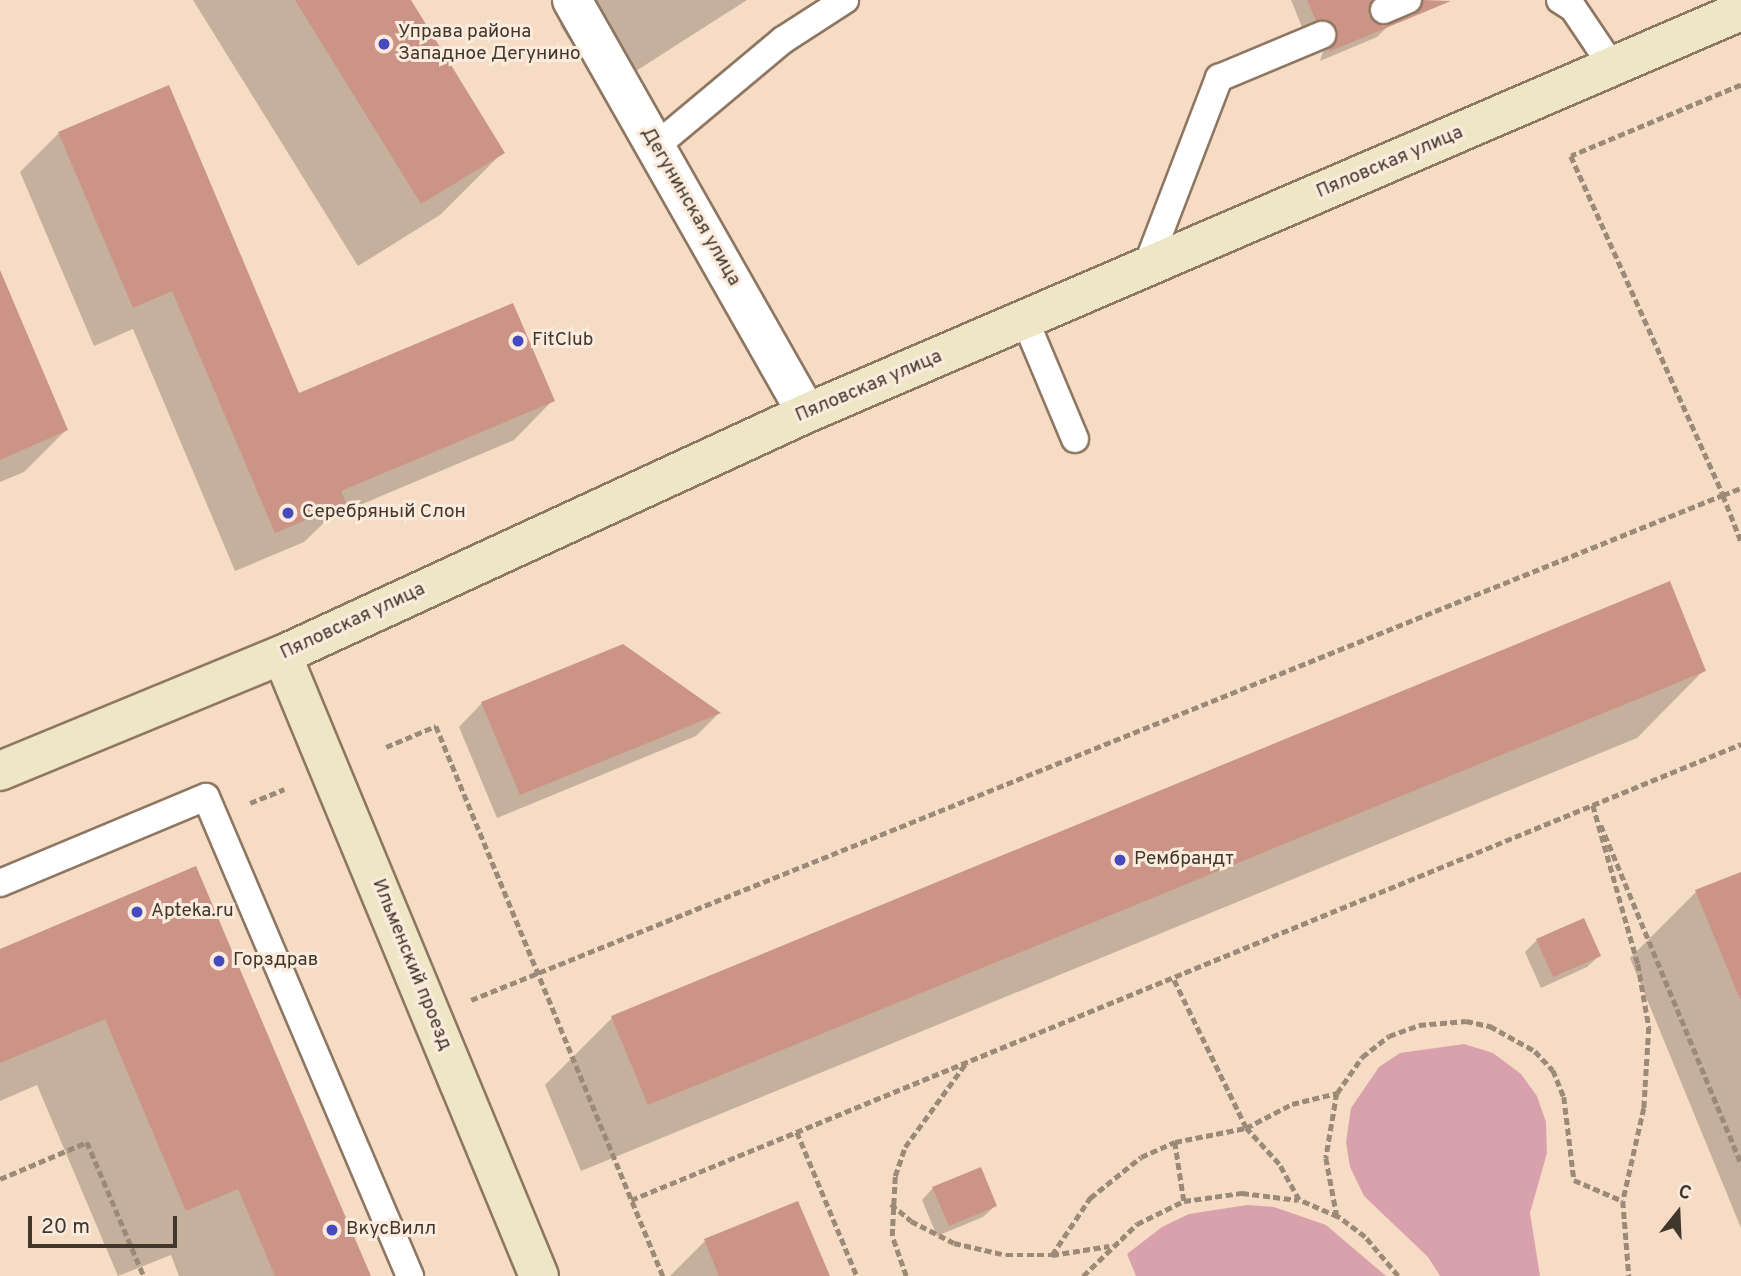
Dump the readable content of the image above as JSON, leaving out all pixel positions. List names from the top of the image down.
{
  "streets": {
    "street": ["Пяловская улица", "Дегунинская улица", "Ильменский проезд"]
  },
  "crossings": [
    ["Пяловская улица", "Дегунинская улица"],
    ["Пяловская улица", "Ильменский проезд"]
  ],
  "places": [
    "Управа района Западное Дегунино",
    "FitClub",
    "Серебряный Слон",
    "Рембрандт",
    "Apteka.ru",
    "Горздрав",
    "ВкусВилл"
  ],
  "scale_bar": "20 m",
  "north": "top"
}
